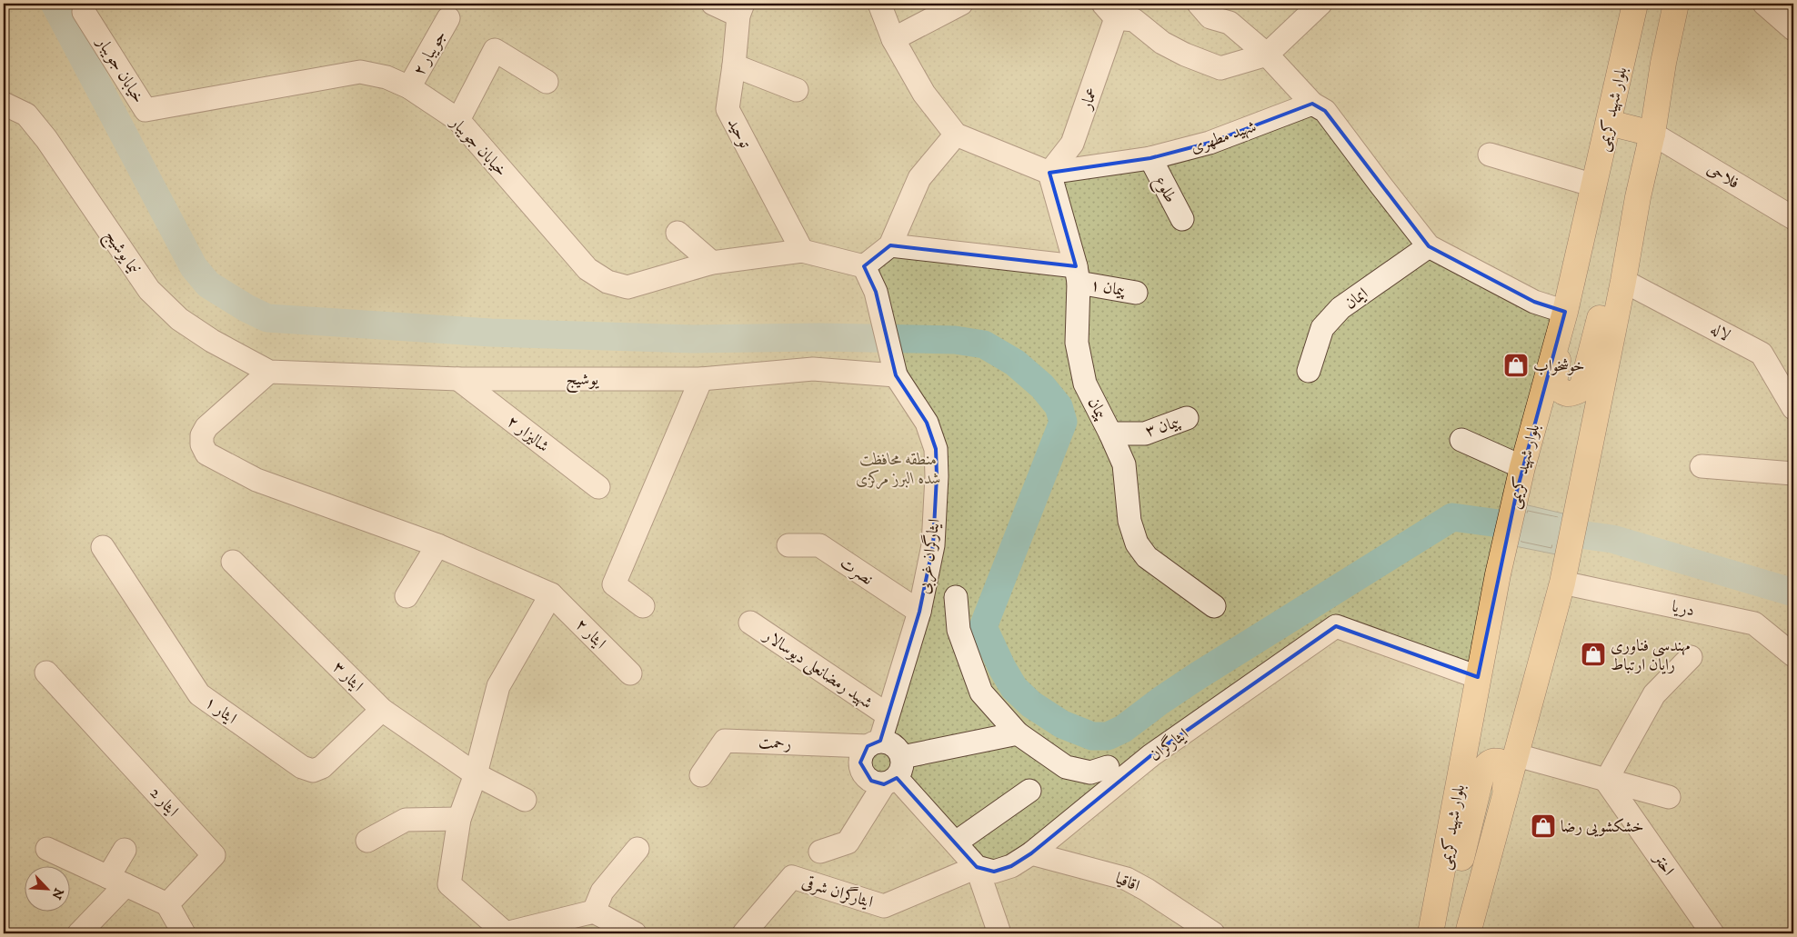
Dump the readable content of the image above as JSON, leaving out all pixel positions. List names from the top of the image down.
{
  "streets": {
    "main road": ["بلوار شهید کریمی"],
    "street": [
      "جویبار ۲",
      "خیابان جویبار",
      "عمار",
      "توحید",
      "شهید مطهری",
      "فلاحی",
      "طلوع",
      "نیما یوشیج",
      "پیمان ۱",
      "ایمان",
      "لاله",
      "یوشیج",
      "پیمان",
      "پیمان ۳",
      "شالیزار ۲",
      "ایثارگران غربی",
      "نصرت",
      "دریا",
      "ایثار ۲",
      "شهید رمضانعلی دیوسالار",
      "ایثار ۳",
      "ایثار ۱",
      "رحمت",
      "ایثارگران",
      "ایثار 2",
      "اختر",
      "اقاقیا",
      "ایثارگران شرقی"
    ]
  },
  "crossings": [
    ["جویبار ۲", "خیابان جویبار"],
    ["خیابان جویبار", "توحید"],
    ["عمار", "شهید مطهری"],
    ["عمار", "پیمان"],
    ["بلوار شهید کریمی", "ایثارگران"],
    ["شهید مطهری", "طلوع"],
    ["شهید مطهری", "پیمان"],
    ["نیما یوشیج", "یوشیج"],
    ["پیمان ۱", "پیمان"],
    ["یوشیج", "شالیزار ۲"],
    ["یوشیج", "ایثارگران غربی"],
    ["پیمان", "پیمان ۳"],
    ["ایثارگران غربی", "نصرت"],
    ["ایثارگران غربی", "شهید رمضانعلی دیوسالار"],
    ["ایثارگران غربی", "رحمت"],
    ["ایثار ۳", "ایثار ۱"],
    ["ایثارگران", "اقاقیا"],
    ["ایثارگران", "ایثارگران شرقی"]
  ],
  "parks": ["منطقه محافظت شده البرز مرکزی"],
  "places": {
    "shop": ["خوشخواب", "مهندسی فناوری رایان ارتباط", "خشکشویی رضا"]
  },
  "north": "bottom right"
}
